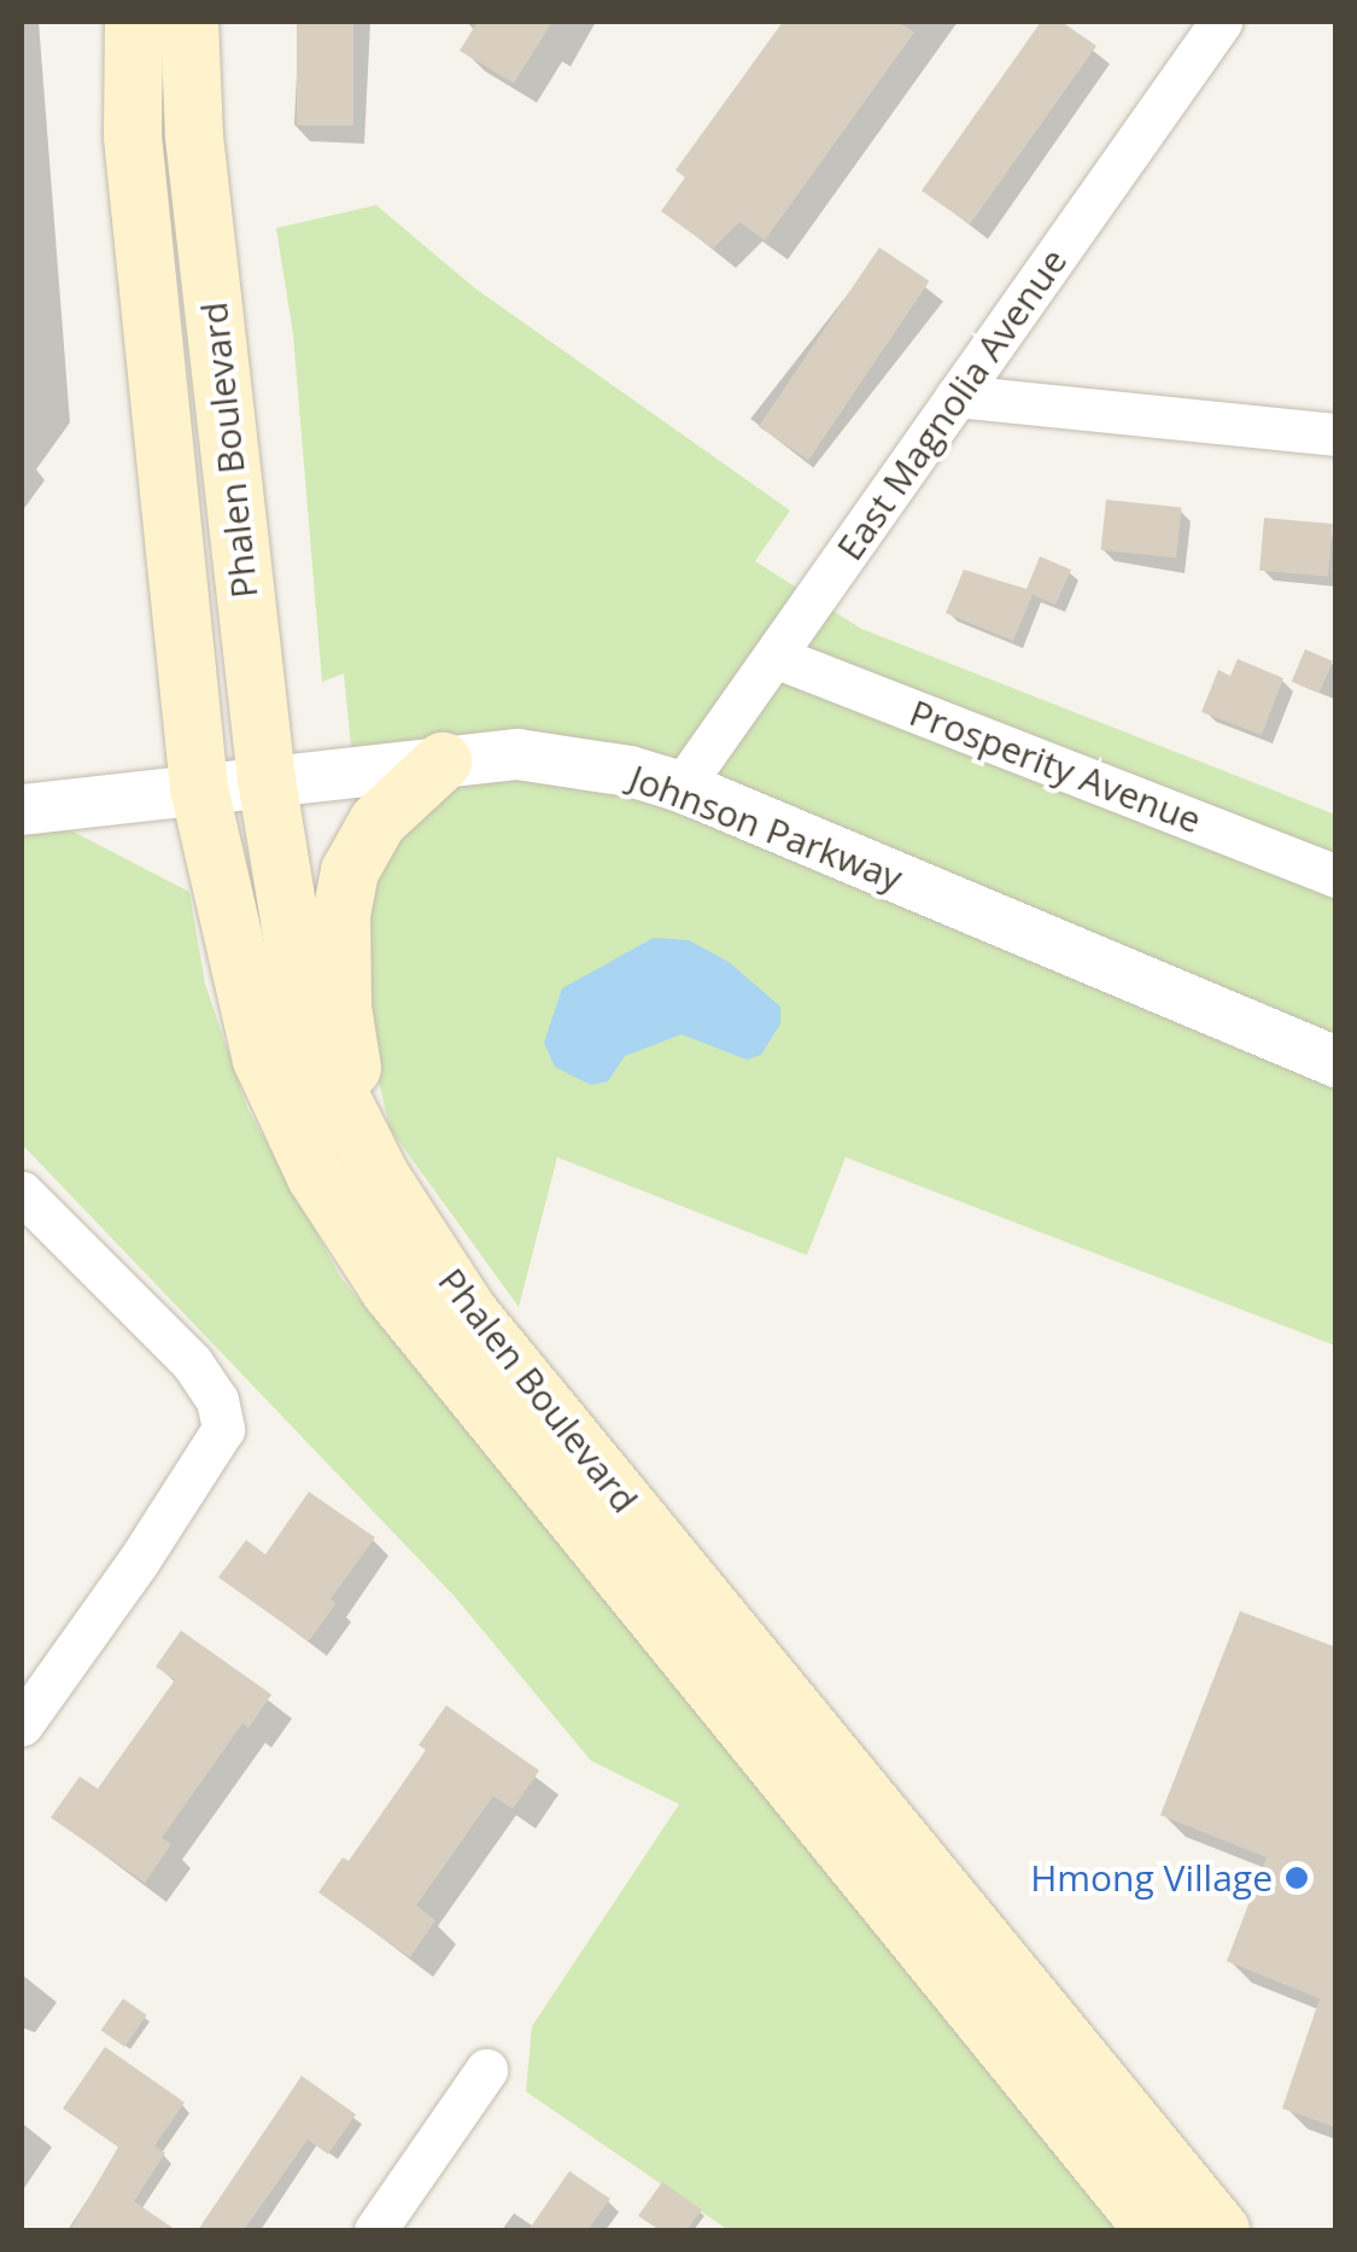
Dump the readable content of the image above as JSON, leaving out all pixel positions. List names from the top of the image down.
{
  "streets": {
    "main road": ["Phalen Boulevard"],
    "street": ["East Magnolia Avenue", "Prosperity Avenue", "Johnson Parkway"]
  },
  "crossings": [
    ["East Magnolia Avenue", "Prosperity Avenue"],
    ["East Magnolia Avenue", "Johnson Parkway"],
    ["Phalen Boulevard", "Johnson Parkway"]
  ],
  "places": ["Hmong Village"]
}
